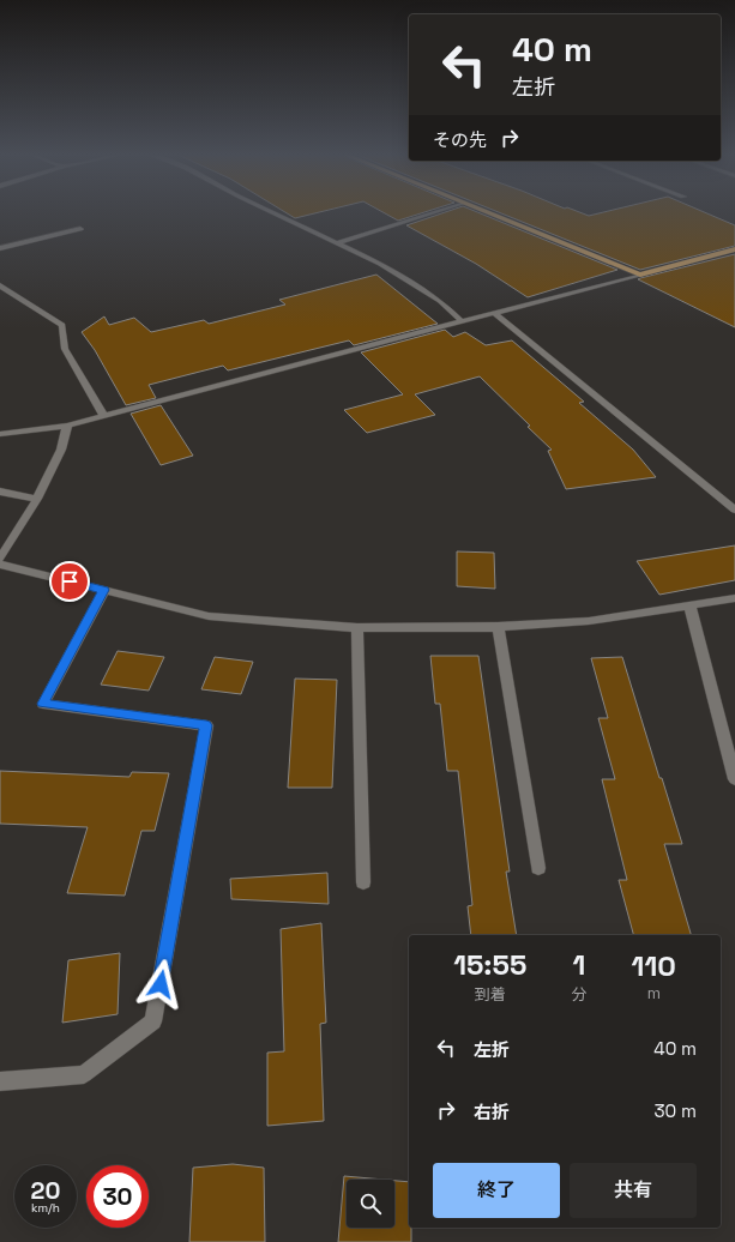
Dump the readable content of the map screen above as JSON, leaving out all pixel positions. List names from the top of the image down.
{
  "page": {
    "turn": ["40 m", "左折"],
    "then": "その先",
    "eta": [
      "15:55",
      "到着",
      "1",
      "分",
      "110",
      "m"
    ],
    "list": [
      {
        "name": "左折",
        "value": "40 m"
      },
      {
        "name": "右折",
        "value": "30 m"
      }
    ],
    "buttons": ["終了", "共有"],
    "speed": "20 km/h",
    "limit": "30"
  }
}
